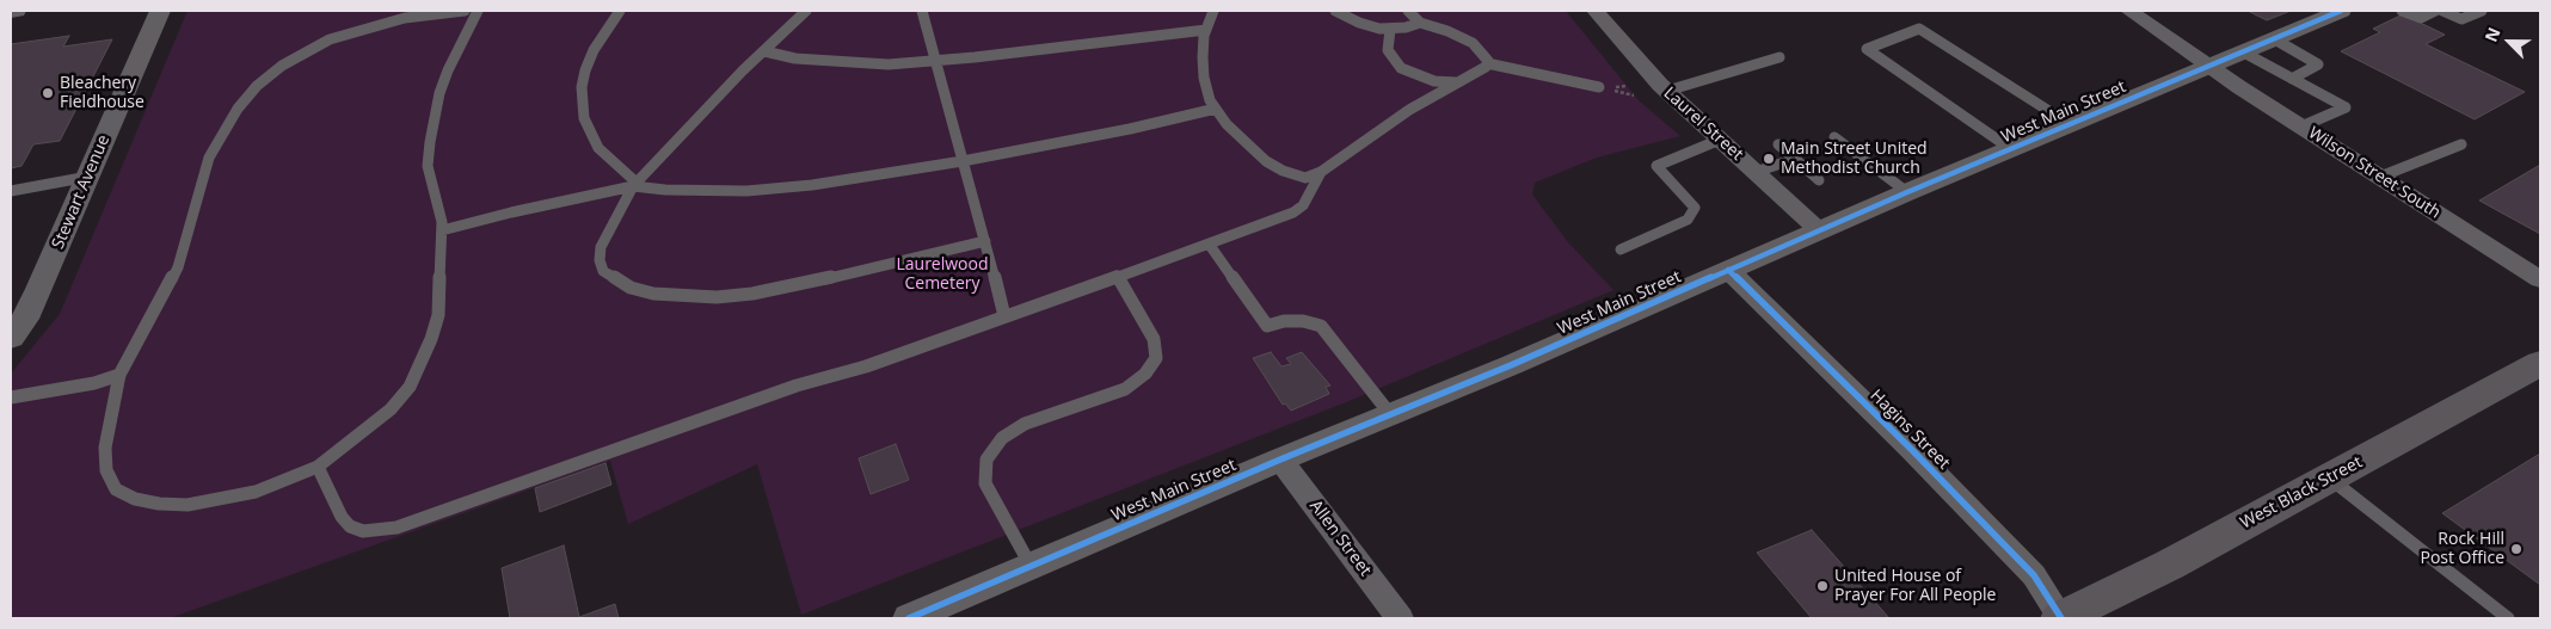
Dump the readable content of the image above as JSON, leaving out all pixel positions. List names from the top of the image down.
{
  "streets": {
    "main road": ["West Black Street"],
    "street": [
      "West Main Street",
      "Laurel Street",
      "Wilson Street South",
      "Stewart Avenue",
      "Hagins Street",
      "Allen Street"
    ]
  },
  "crossings": [
    ["West Main Street", "Laurel Street"],
    ["West Main Street", "Wilson Street South"],
    ["West Main Street", "Hagins Street"],
    ["West Main Street", "Allen Street"],
    ["Hagins Street", "West Black Street"]
  ],
  "parks": ["Laurelwood Cemetery"],
  "places": [
    "Bleachery Fieldhouse",
    "Main Street United Methodist Church",
    "Rock Hill Post Office",
    "United House of Prayer For All People"
  ],
  "north": "top left"
}
